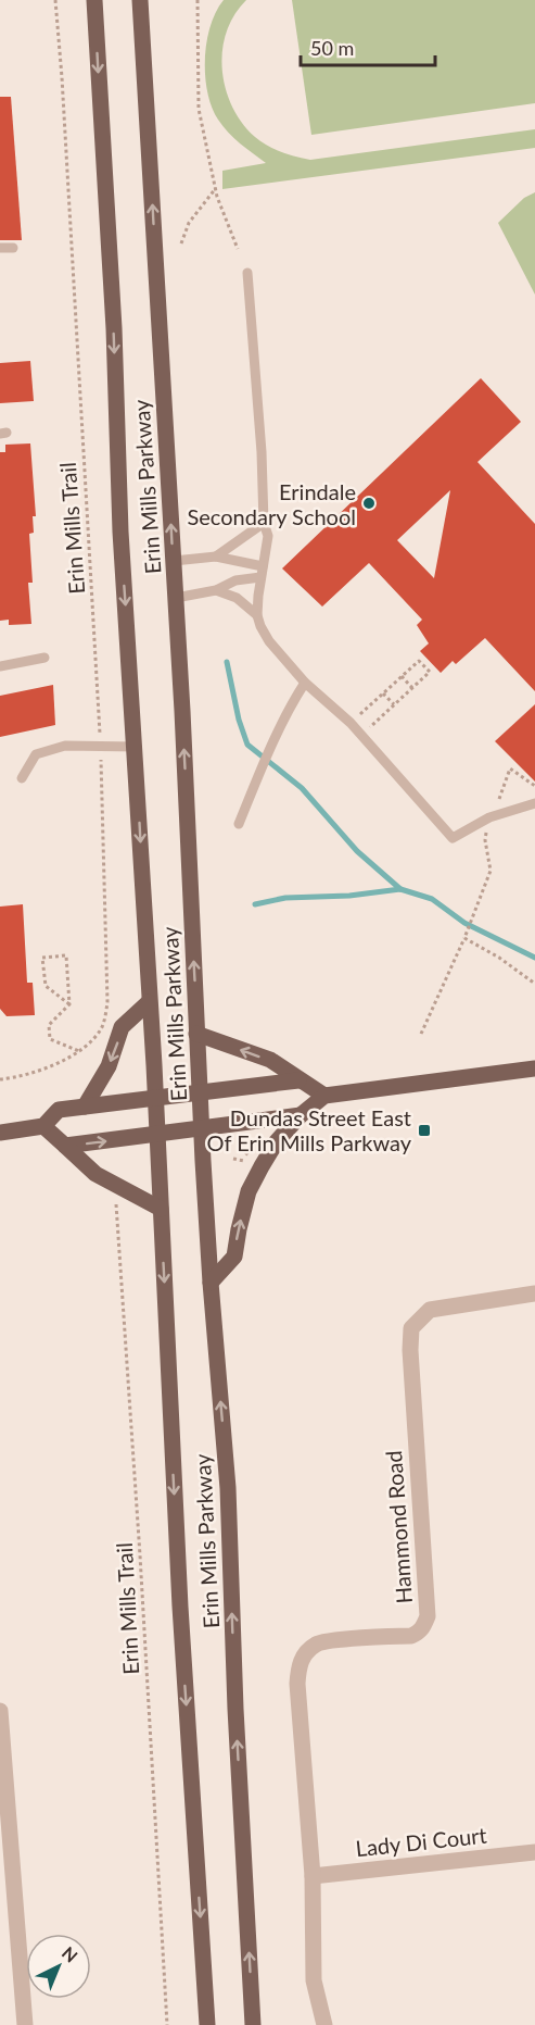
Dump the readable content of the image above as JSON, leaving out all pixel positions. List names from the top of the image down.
{
  "streets": {
    "main road": ["Erin Mills Parkway"],
    "street": ["Hammond Road", "Lady Di Court"],
    "path": ["Erin Mills Trail"]
  },
  "crossings": [
    ["Hammond Road", "Lady Di Court"]
  ],
  "places": {
    "other": ["Erindale Secondary School"],
    "transit": ["Dundas Street East Of Erin Mills Parkway"]
  },
  "scale_bar": "50 m",
  "north": "top right"
}
